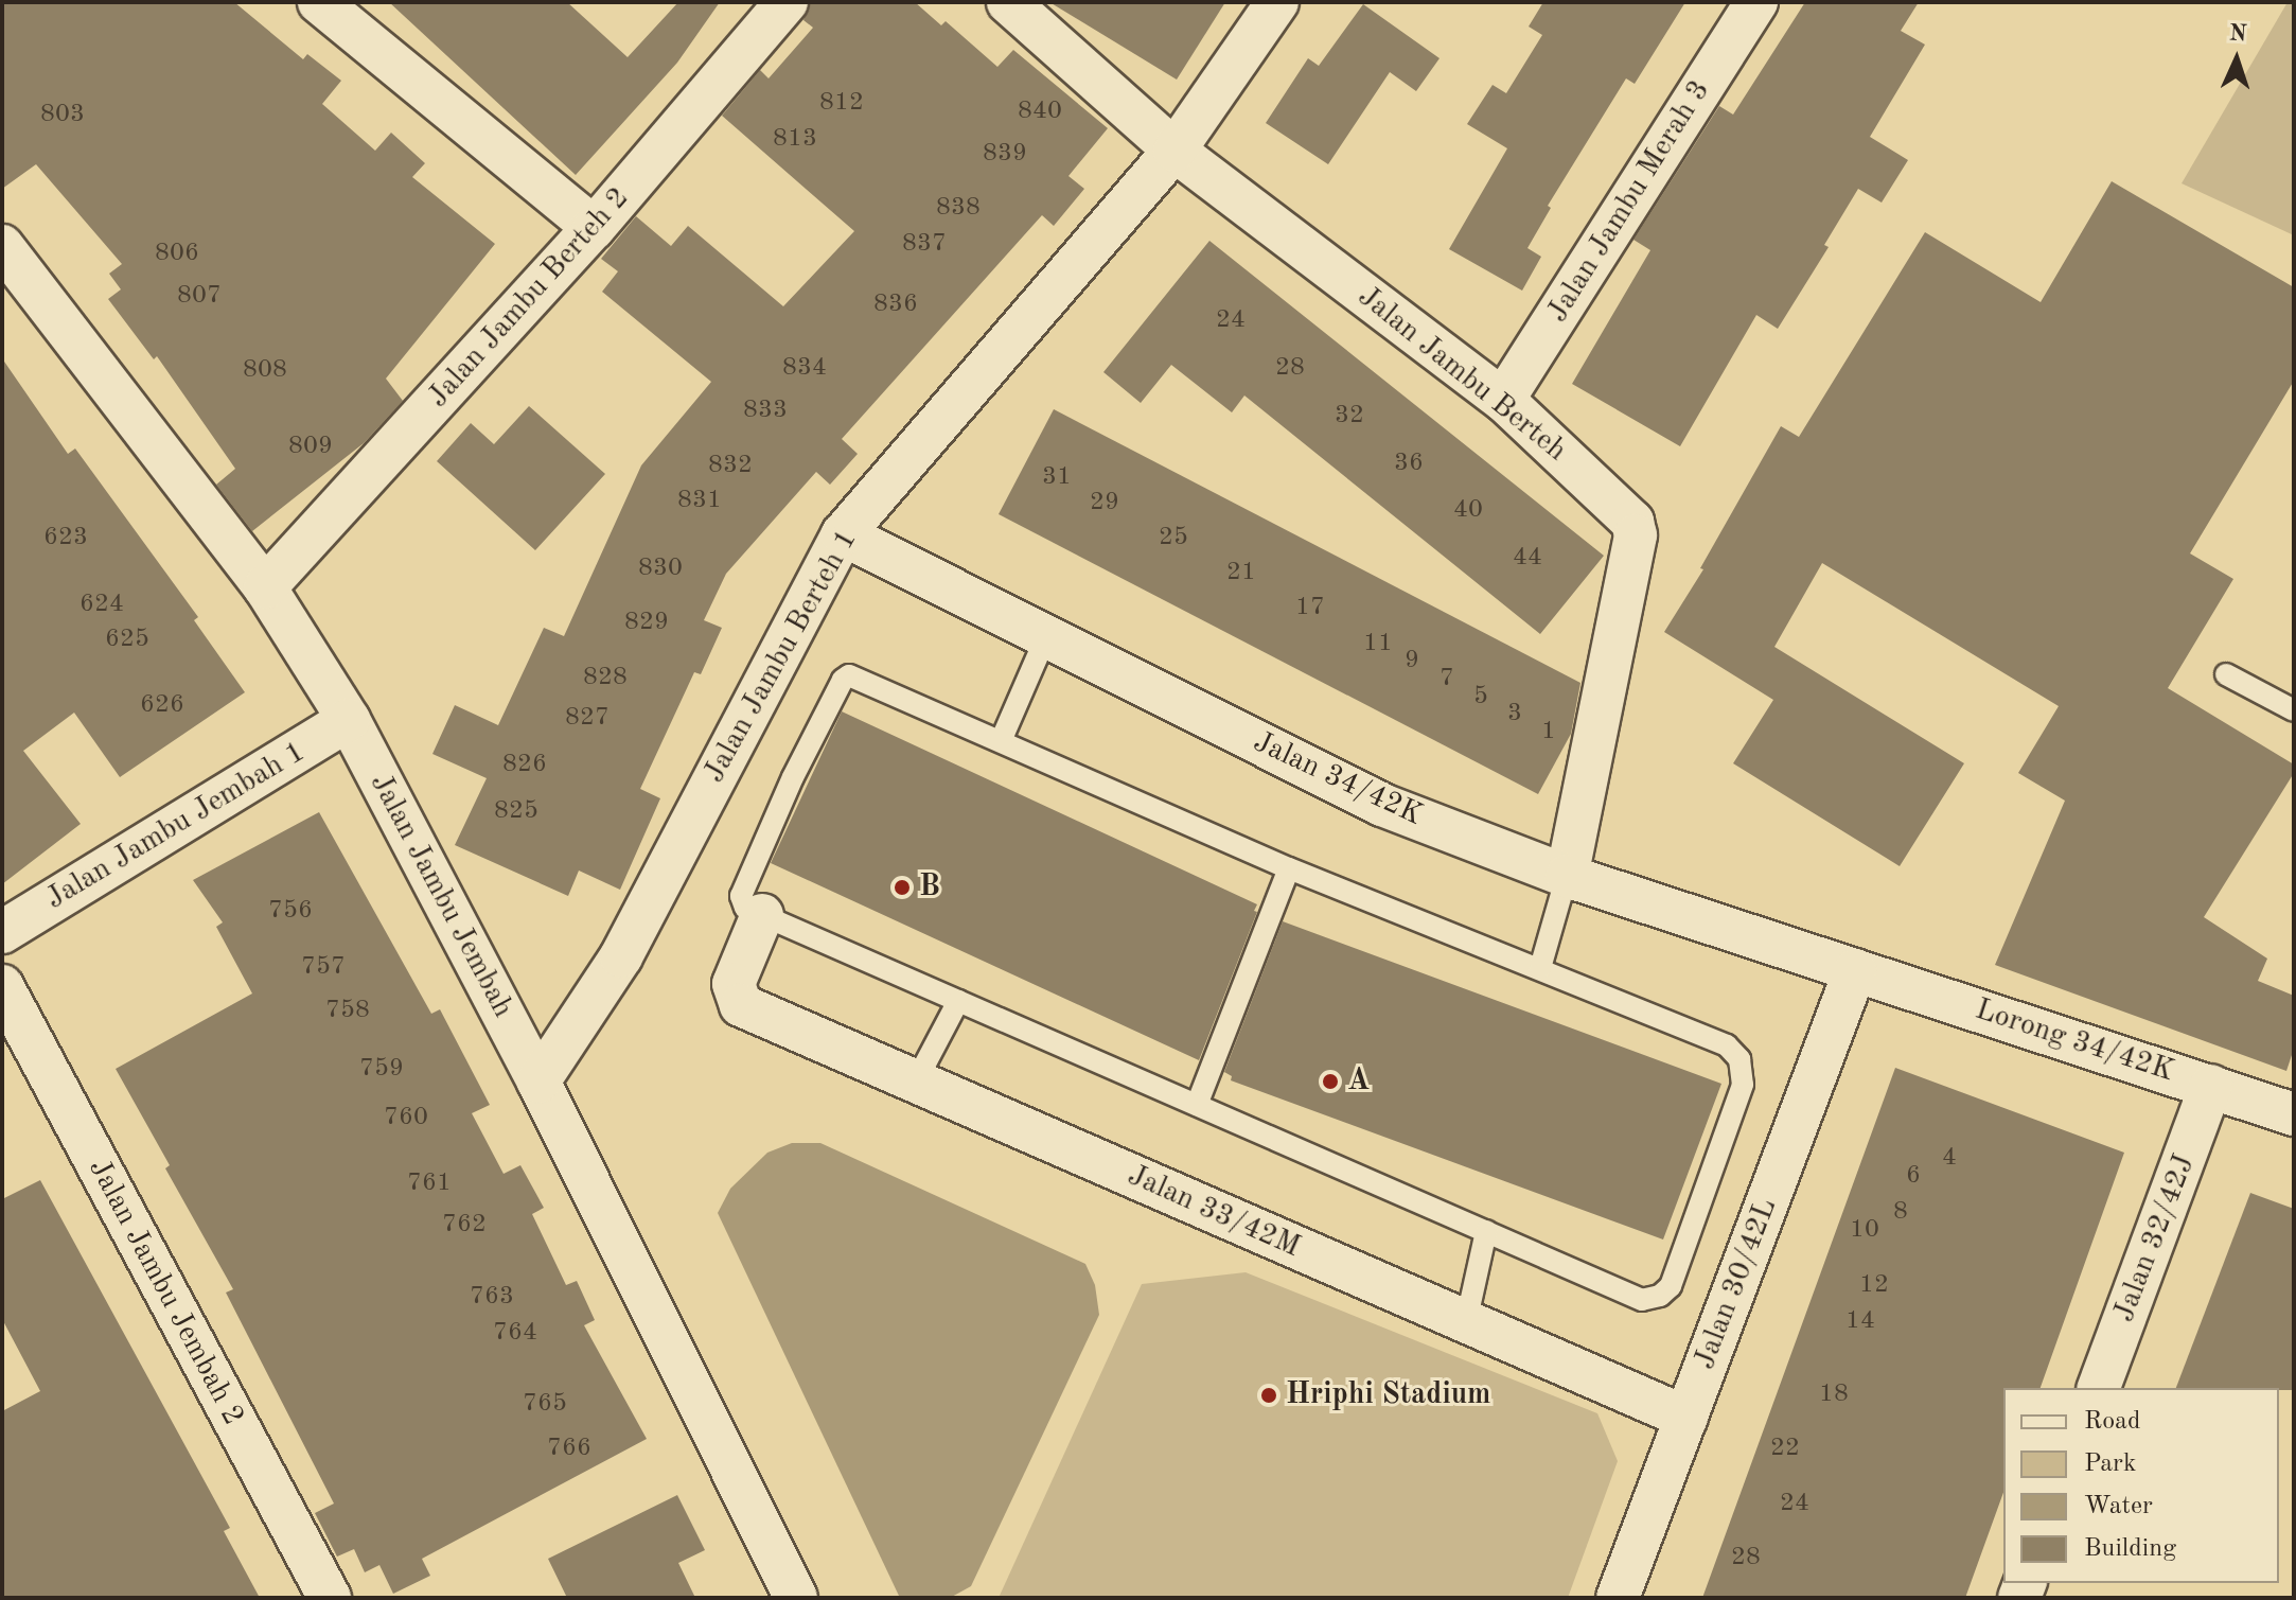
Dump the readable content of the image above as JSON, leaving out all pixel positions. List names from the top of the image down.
{
  "streets": {
    "street": [
      "Jalan Jambu Merah 3",
      "Jalan Jambu Berteh 2",
      "Jalan Jambu Berteh",
      "Jalan Jambu Berteh 1",
      "Jalan 34/42K",
      "Jalan Jambu Jembah 1",
      "Jalan Jambu Jembah",
      "Lorong 34/42K",
      "Jalan 33/42M",
      "Jalan 32/42J",
      "Jalan 30/42L",
      "Jalan Jambu Jembah 2"
    ]
  },
  "crossings": [
    ["Jalan Jambu Merah 3", "Jalan Jambu Berteh"],
    ["Jalan Jambu Berteh 2", "Jalan Jambu Jembah"],
    ["Jalan Jambu Berteh", "Jalan Jambu Berteh 1"],
    ["Jalan Jambu Berteh", "Jalan 34/42K"],
    ["Jalan Jambu Berteh 1", "Jalan 34/42K"],
    ["Jalan Jambu Berteh 1", "Jalan Jambu Jembah"],
    ["Jalan 34/42K", "Lorong 34/42K"],
    ["Jalan 34/42K", "Jalan 30/42L"],
    ["Jalan Jambu Jembah 1", "Jalan Jambu Jembah"],
    ["Lorong 34/42K", "Jalan 32/42J"],
    ["Lorong 34/42K", "Jalan 30/42L"],
    ["Jalan 33/42M", "Jalan 30/42L"]
  ],
  "places": ["B", "A", "Hriphi Stadium"],
  "house_numbers": [
    "812",
    "840",
    "803",
    "813",
    "839",
    "838",
    "837",
    "806",
    "807",
    "836",
    "24",
    "834",
    "28",
    "808",
    "833",
    "32",
    "809",
    "36",
    "832",
    "31",
    "831",
    "29",
    "40",
    "623",
    "25",
    "44",
    "830",
    "21",
    "624",
    "17",
    "829",
    "625",
    "11",
    "9",
    "828",
    "7",
    "5",
    "626",
    "3",
    "827",
    "1",
    "826",
    "825",
    "756",
    "757",
    "758",
    "759",
    "760",
    "4",
    "6",
    "761",
    "8",
    "762",
    "10",
    "12",
    "763",
    "14",
    "764",
    "18",
    "765",
    "766",
    "22",
    "24",
    "28"
  ],
  "legend": [
    "Road",
    "Park",
    "Water",
    "Building"
  ],
  "north": "top"
}
